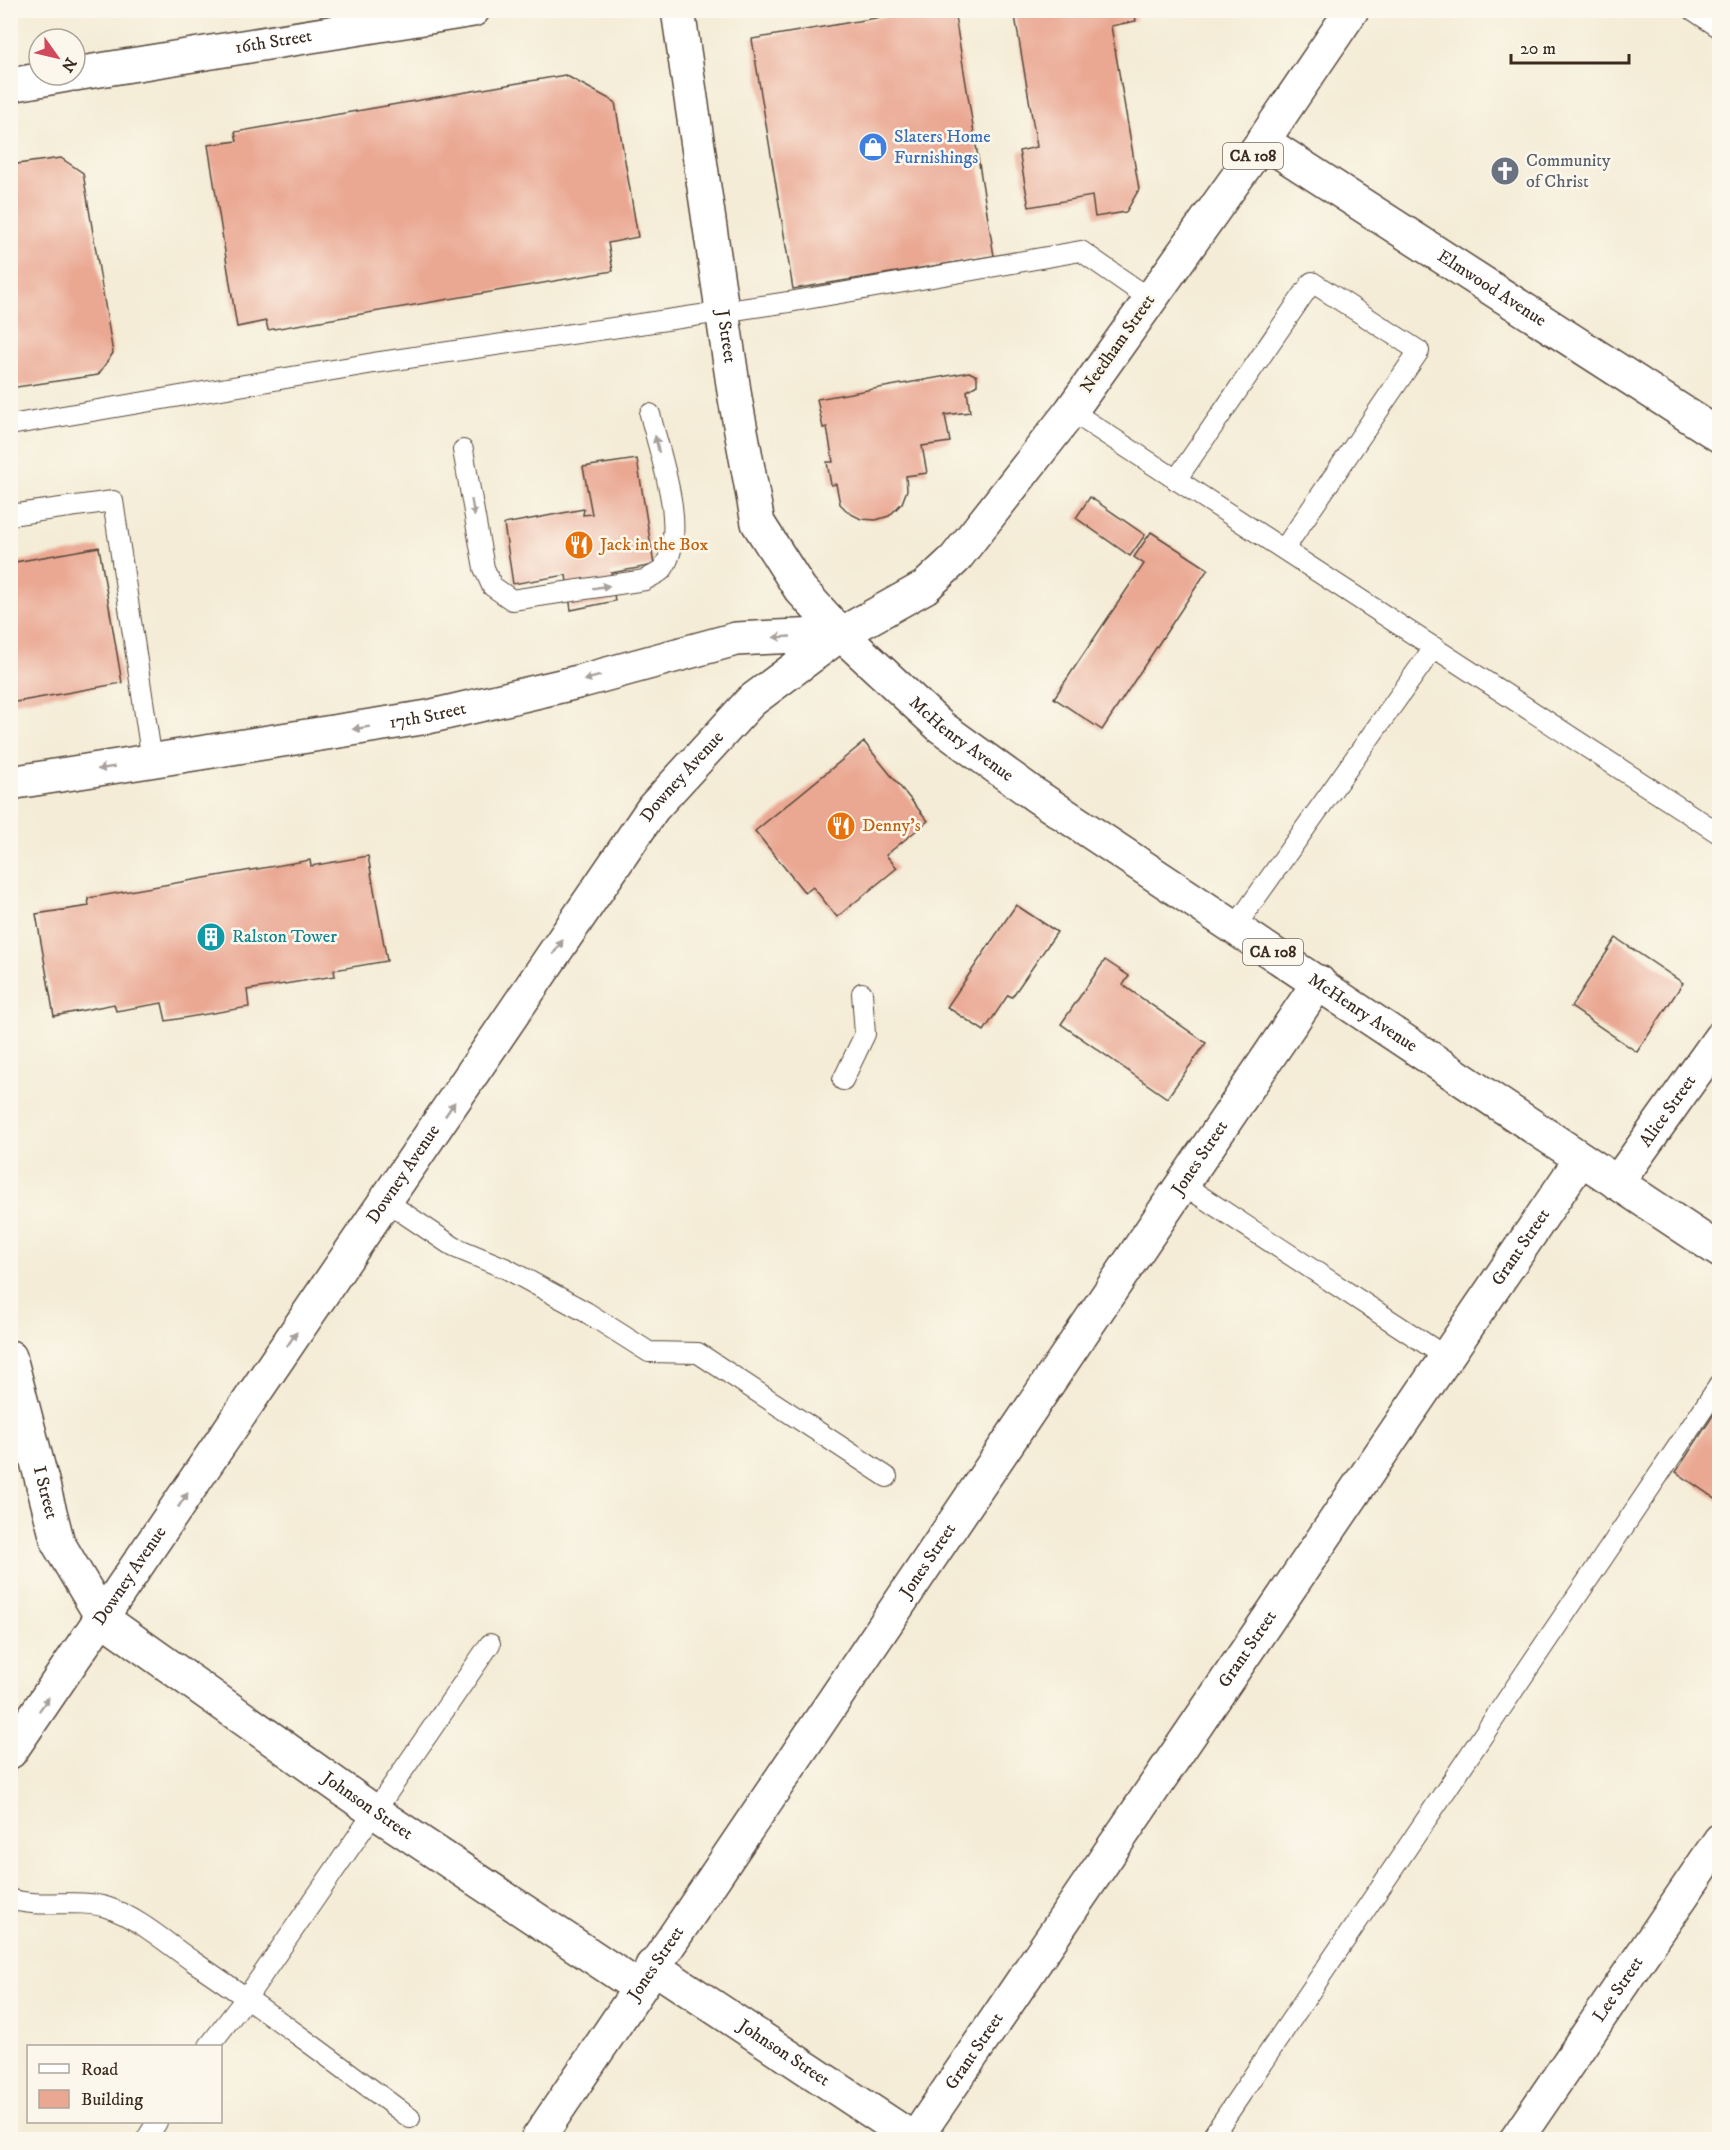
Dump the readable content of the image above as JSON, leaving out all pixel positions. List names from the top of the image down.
{
  "streets": {
    "street": [
      "16th Street",
      "CA 108",
      "Elmwood Avenue",
      "J Street",
      "Needham Street",
      "17th Street",
      "McHenry Avenue",
      "Downey Avenue",
      "Alice Street",
      "Jones Street",
      "Grant Street",
      "I Street",
      "Johnson Street",
      "Lee Street"
    ]
  },
  "crossings": [
    ["Elmwood Avenue", "Needham Street"],
    ["J Street", "Needham Street"],
    ["J Street", "17th Street"],
    ["J Street", "McHenry Avenue"],
    ["J Street", "Downey Avenue"],
    ["Needham Street", "17th Street"],
    ["Needham Street", "McHenry Avenue"],
    ["Needham Street", "Downey Avenue"],
    ["17th Street", "McHenry Avenue"],
    ["17th Street", "Downey Avenue"],
    ["McHenry Avenue", "Downey Avenue"],
    ["McHenry Avenue", "Alice Street"],
    ["McHenry Avenue", "Jones Street"],
    ["McHenry Avenue", "Grant Street"],
    ["Downey Avenue", "I Street"],
    ["Downey Avenue", "Johnson Street"],
    ["Jones Street", "Johnson Street"],
    ["Grant Street", "Johnson Street"],
    ["I Street", "Johnson Street"]
  ],
  "one_way": ["17th Street", "Downey Avenue"],
  "places": {
    "shop": ["Slaters Home Furnishings"],
    "church": ["Community of Christ"],
    "restaurant": ["Jack in the Box", "Denny's"],
    "building": ["Ralston Tower"]
  },
  "legend": ["Road", "Building"],
  "scale_bar": "20 m",
  "north": "bottom right"
}
